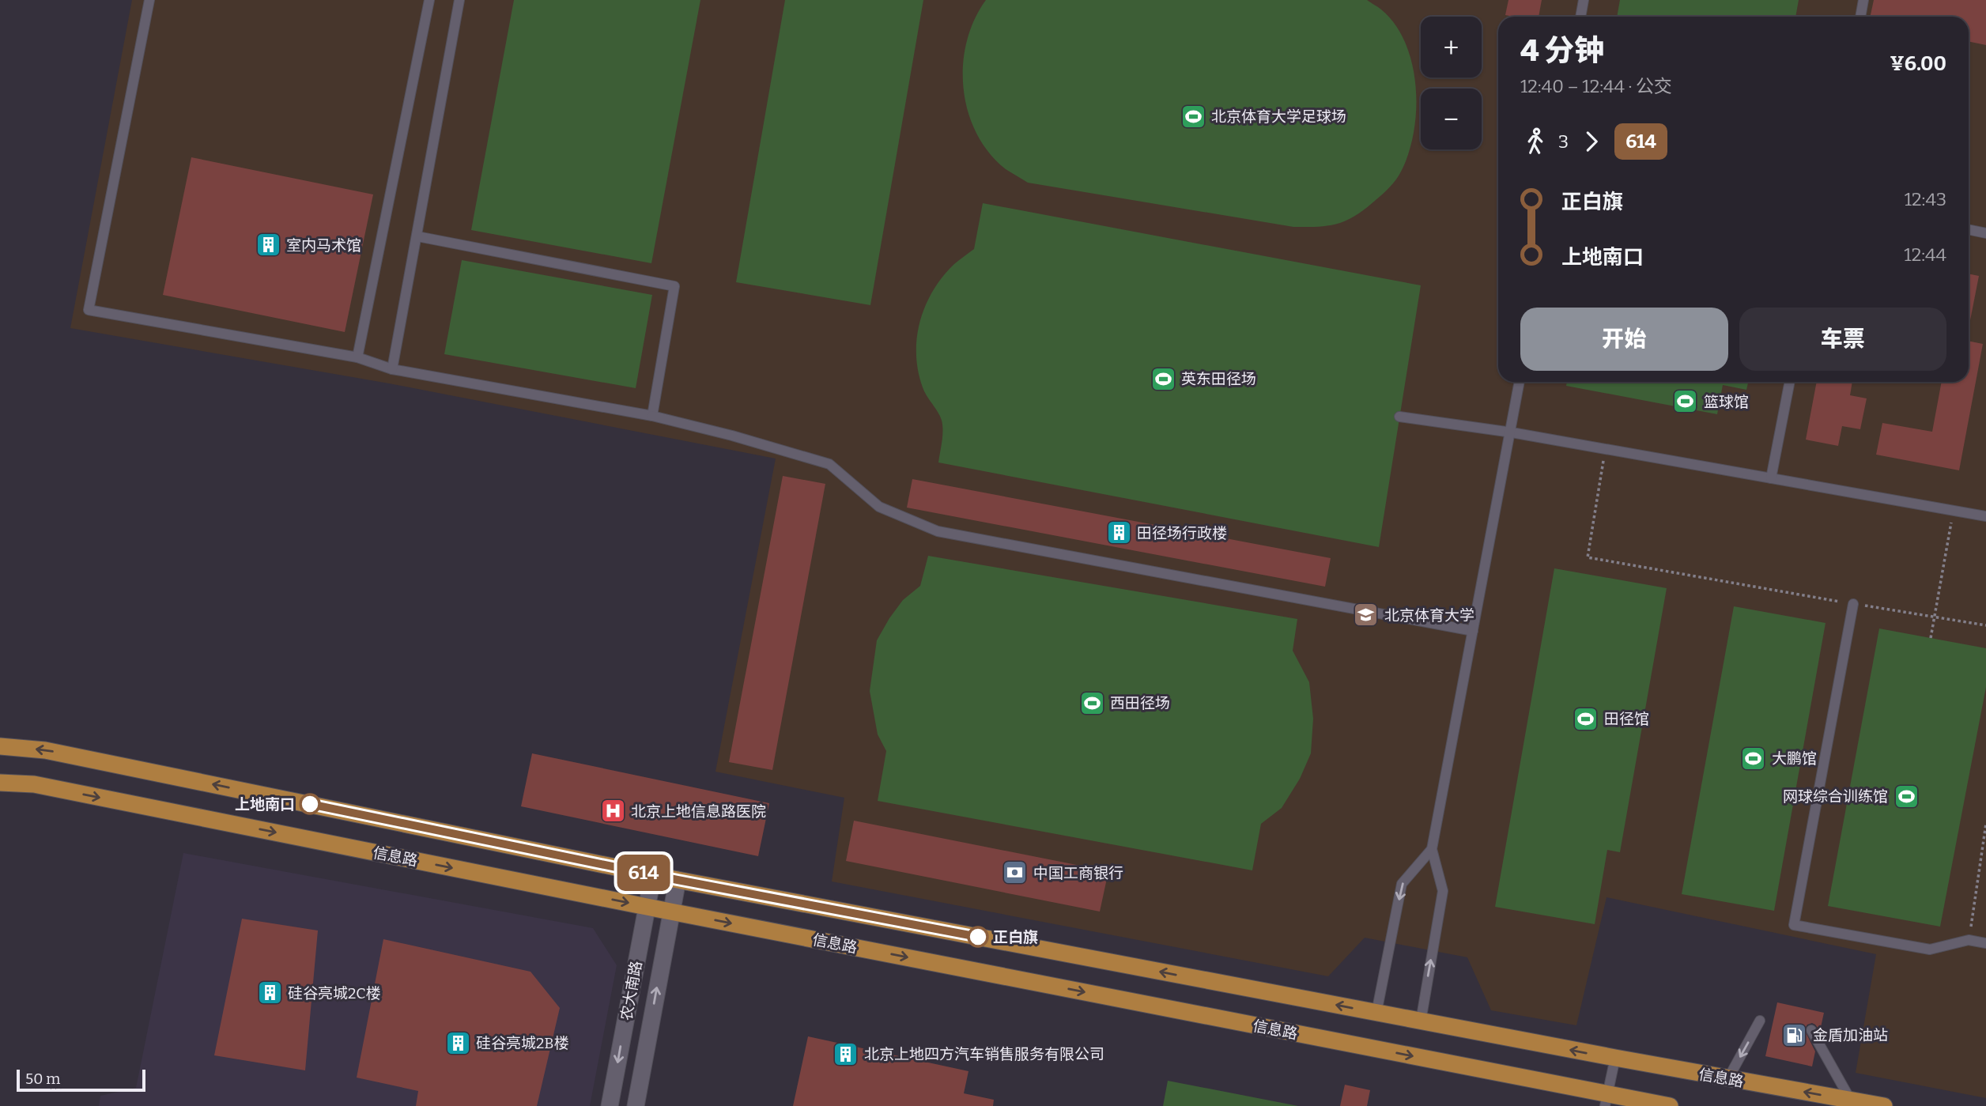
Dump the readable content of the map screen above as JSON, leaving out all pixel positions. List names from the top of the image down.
{
  "streets": {
    "main road": ["信息路", "农大南路"]
  },
  "crossings": [
    ["信息路", "农大南路"]
  ],
  "places": {
    "sports": [
      "北京体育大学足球场",
      "英东田径场",
      "篮球馆",
      "西田径场",
      "田径馆",
      "大鹏馆",
      "网球综合训练馆"
    ],
    "building": [
      "室内马术馆",
      "田径场行政楼",
      "硅谷亮城2C楼",
      "硅谷亮城2B楼",
      "北京上地四方汽车销售服务有限公司"
    ],
    "school or university": ["北京体育大学"],
    "other": ["上地南口", "正白旗"],
    "hospital": ["北京上地信息路医院"],
    "bank": ["中国工商银行"],
    "fuel station": ["金盾加油站"]
  },
  "lines": ["bus line 614"],
  "scale_bar": "50 m",
  "page": {
    "on_map": "614",
    "map_buttons": ["+", "−"],
    "heading": ["4 分钟", "12:40 – 12:44 · 公交", "¥6.00"],
    "legs": ["3", "614"],
    "list": [
      {
        "name": "正白旗",
        "value": "12:43"
      },
      {
        "name": "上地南口",
        "value": "12:44"
      }
    ],
    "buttons": ["开始", "车票"],
    "scale": "50 m"
  }
}
